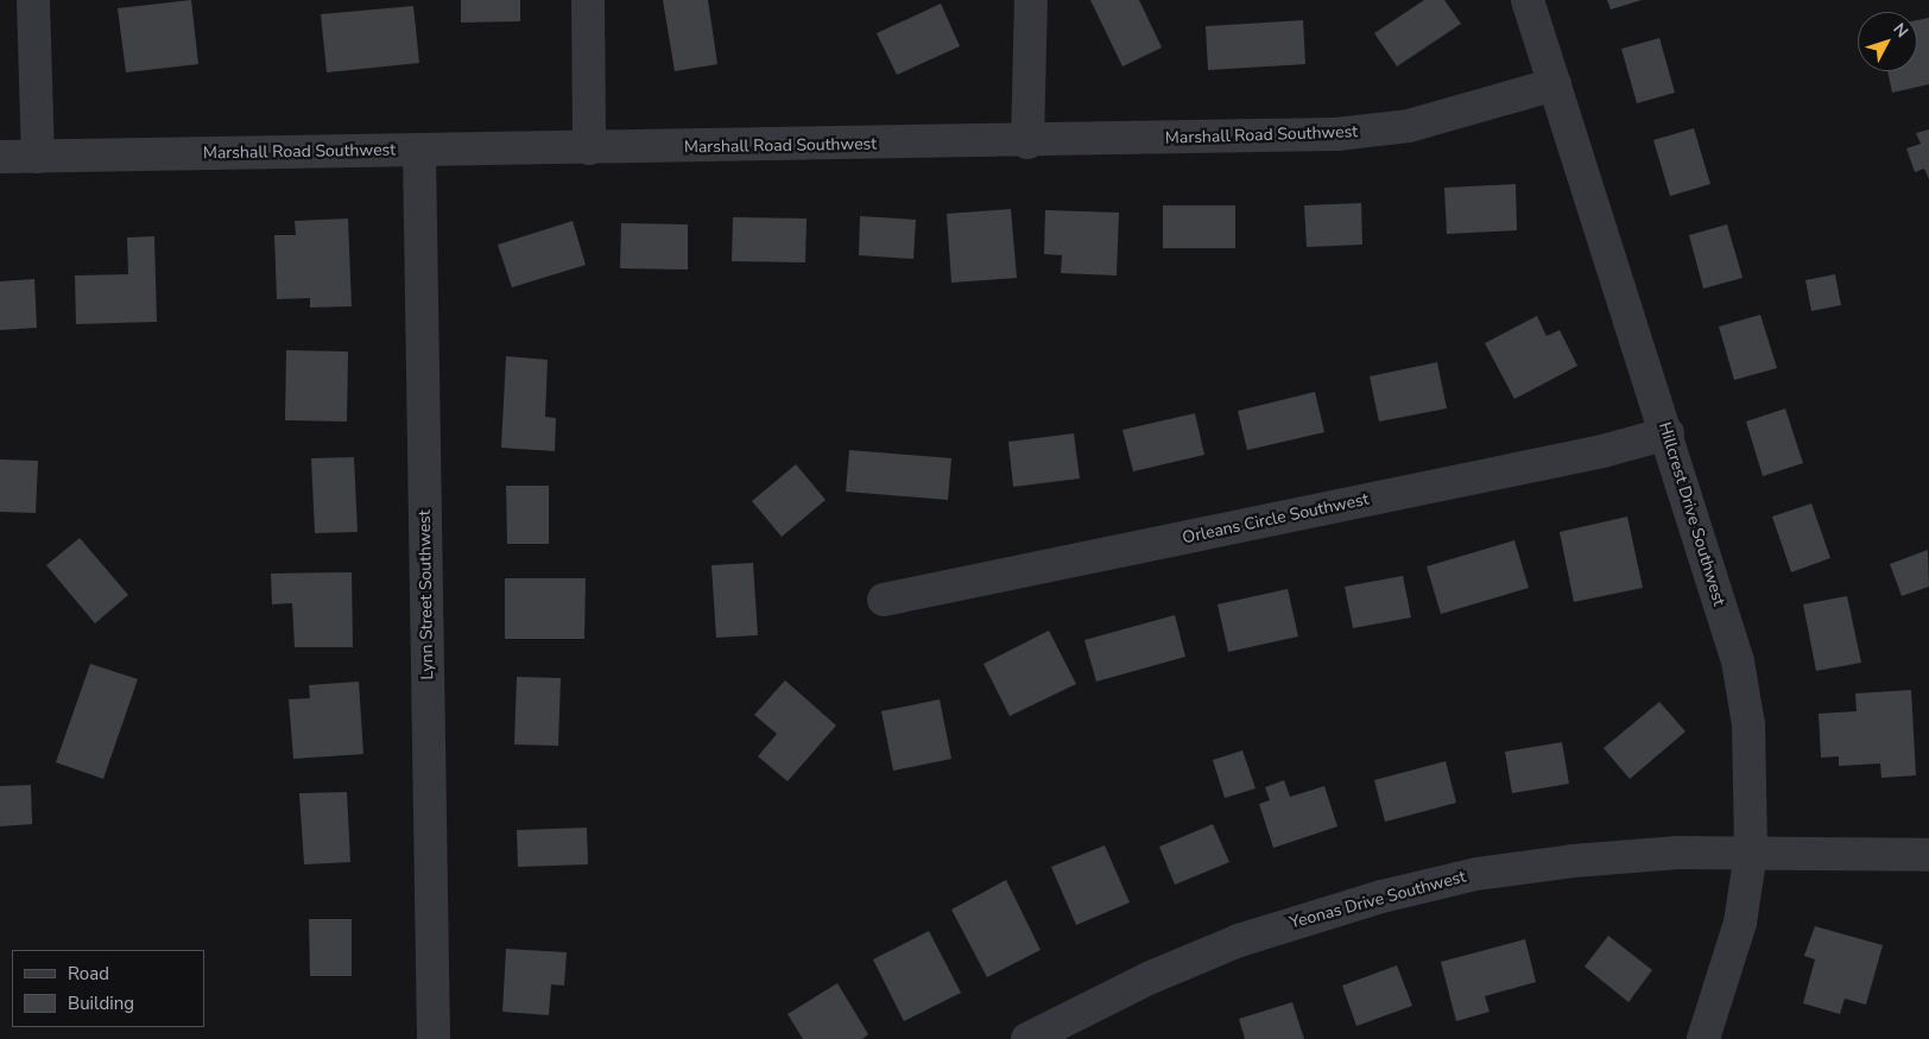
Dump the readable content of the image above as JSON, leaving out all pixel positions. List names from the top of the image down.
{
  "streets": {
    "street": [
      "Marshall Road Southwest",
      "Hillcrest Drive Southwest",
      "Orleans Circle Southwest",
      "Lynn Street Southwest",
      "Yeonas Drive Southwest"
    ]
  },
  "crossings": [
    ["Marshall Road Southwest", "Hillcrest Drive Southwest"],
    ["Marshall Road Southwest", "Lynn Street Southwest"],
    ["Hillcrest Drive Southwest", "Orleans Circle Southwest"],
    ["Hillcrest Drive Southwest", "Yeonas Drive Southwest"]
  ],
  "legend": ["Road", "Building"],
  "north": "top right"
}
